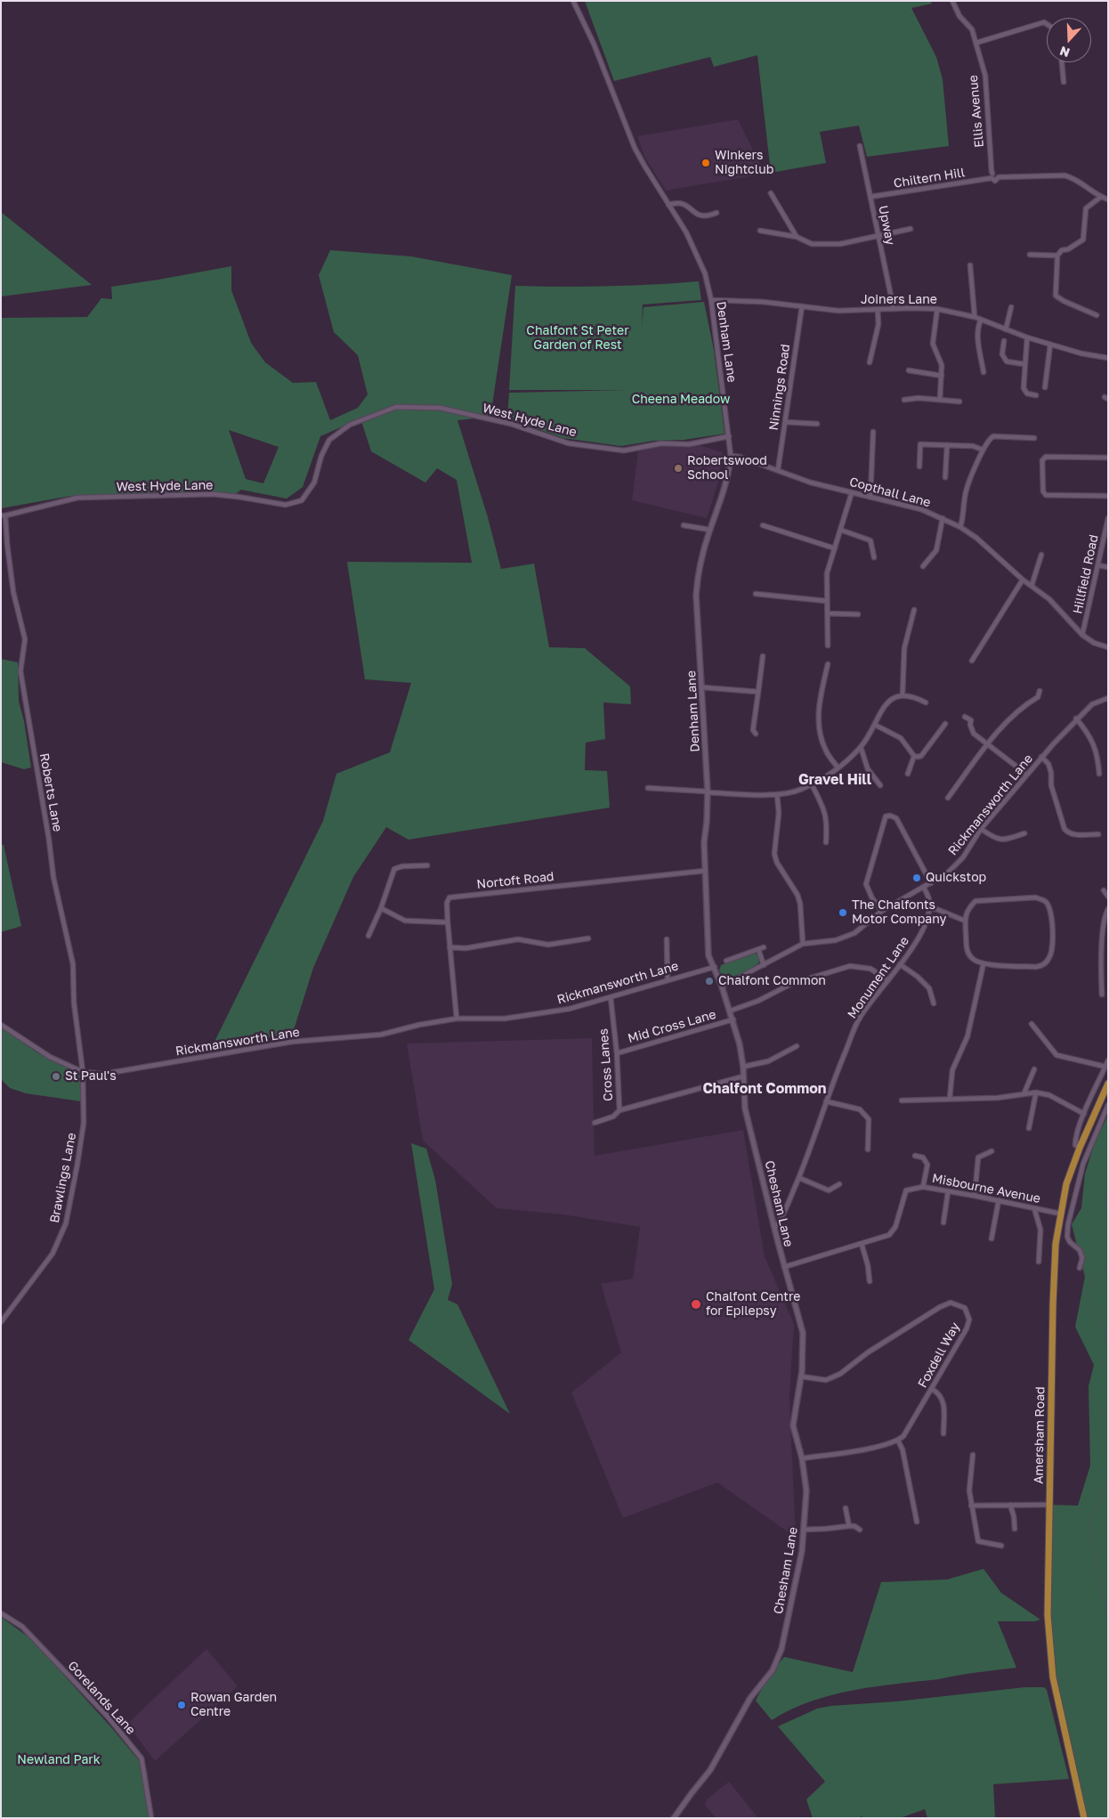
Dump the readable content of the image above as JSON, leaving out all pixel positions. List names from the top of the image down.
{
  "streets": {
    "highway": ["Amersham Road"],
    "street": [
      "Ellis Avenue",
      "Chiltern Hill",
      "Upway",
      "Joiners Lane",
      "Denham Lane",
      "Ninnings Road",
      "West Hyde Lane",
      "Copthall Lane",
      "Hillfield Road",
      "Roberts Lane",
      "Rickmansworth Lane",
      "Nortoft Road",
      "Monument Lane",
      "Mid Cross Lane",
      "Cross Lanes",
      "Brawlings Lane",
      "Misbourne Avenue",
      "Chesham Lane",
      "Foxdell Way",
      "Gorelands Lane"
    ]
  },
  "crossings": [
    ["Ellis Avenue", "Chiltern Hill"],
    ["Chiltern Hill", "Upway"],
    ["Upway", "Joiners Lane"],
    ["Joiners Lane", "Denham Lane"],
    ["Joiners Lane", "Ninnings Road"],
    ["Denham Lane", "West Hyde Lane"],
    ["Denham Lane", "Copthall Lane"],
    ["Denham Lane", "Rickmansworth Lane"],
    ["Denham Lane", "Nortoft Road"],
    ["Ninnings Road", "Copthall Lane"],
    ["West Hyde Lane", "Roberts Lane"],
    ["Copthall Lane", "Hillfield Road"],
    ["Roberts Lane", "Rickmansworth Lane"],
    ["Roberts Lane", "Brawlings Lane"],
    ["Rickmansworth Lane", "Nortoft Road"],
    ["Rickmansworth Lane", "Cross Lanes"],
    ["Rickmansworth Lane", "Brawlings Lane"],
    ["Rickmansworth Lane", "Chesham Lane"],
    ["Monument Lane", "Chesham Lane"],
    ["Mid Cross Lane", "Cross Lanes"],
    ["Mid Cross Lane", "Chesham Lane"],
    ["Cross Lanes", "Chesham Lane"],
    ["Misbourne Avenue", "Chesham Lane"],
    ["Misbourne Avenue", "Amersham Road"],
    ["Chesham Lane", "Foxdell Way"]
  ],
  "districts": ["Gravel Hill", "Chalfont Common"],
  "parks": ["Chalfont St Peter Garden of Rest", "Cheena Meadow", "Newland Park"],
  "places": [
    "Winkers Nightclub",
    "Robertswood School",
    "Quickstop",
    "The Chalfonts Motor Company",
    "Chalfont Common",
    "St Paul's",
    "Chalfont Centre for Epilepsy",
    "Rowan Garden Centre"
  ],
  "north": "bottom"
}
